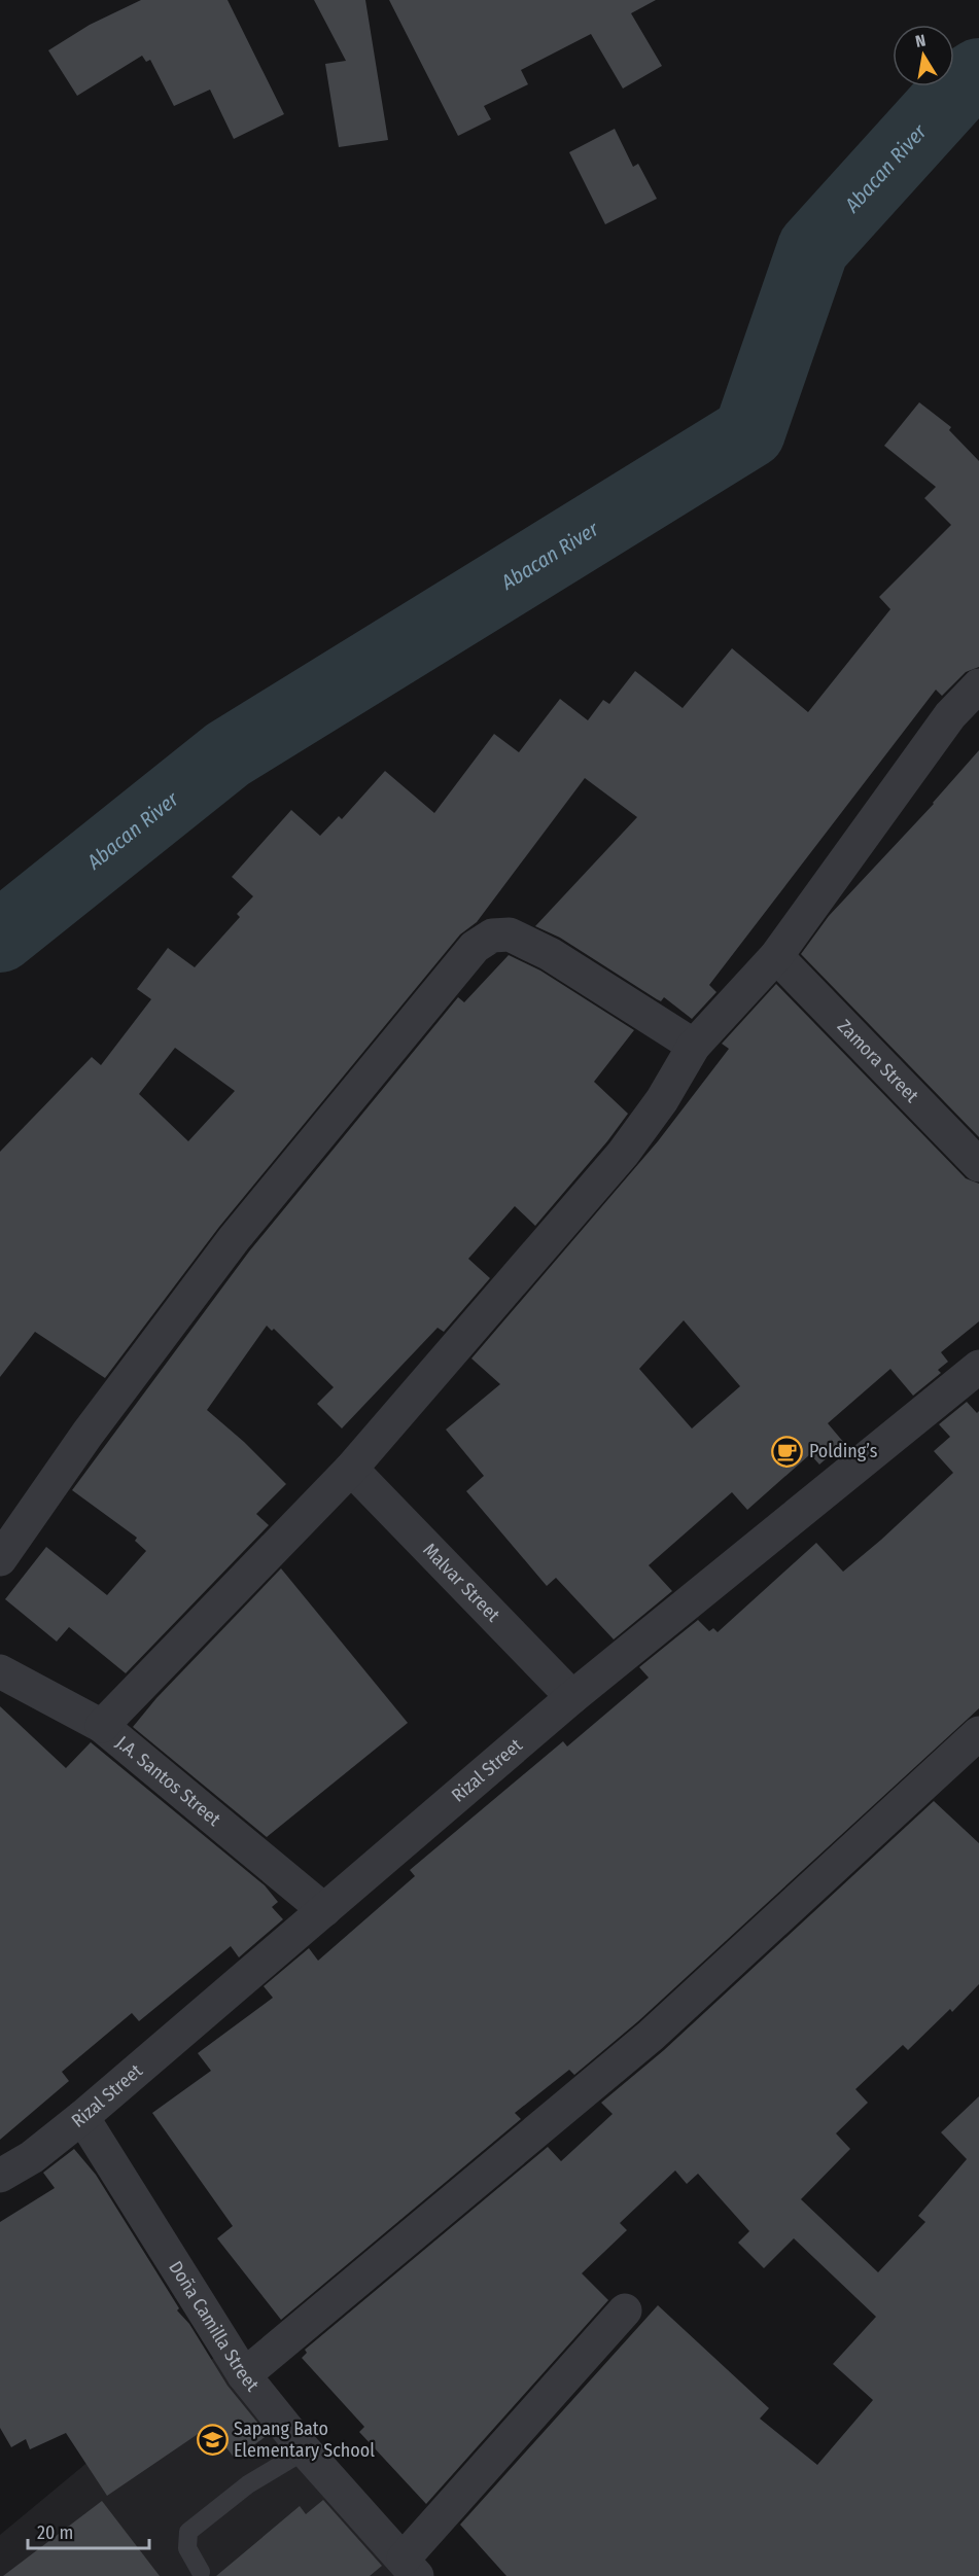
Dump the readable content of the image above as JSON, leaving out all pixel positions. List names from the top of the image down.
{
  "streets": {
    "street": [
      "Zamora Street",
      "Malvar Street",
      "Rizal Street",
      "J.A. Santos Street",
      "Doña Camilla Street"
    ]
  },
  "crossings": [
    ["Malvar Street", "Rizal Street"],
    ["Rizal Street", "J.A. Santos Street"],
    ["Rizal Street", "Doña Camilla Street"]
  ],
  "water": ["Abacan River"],
  "places": {
    "cafe": ["Polding’s"],
    "school or university": ["Sapang Bato Elementary School"]
  },
  "scale_bar": "20 m",
  "north": "top"
}
